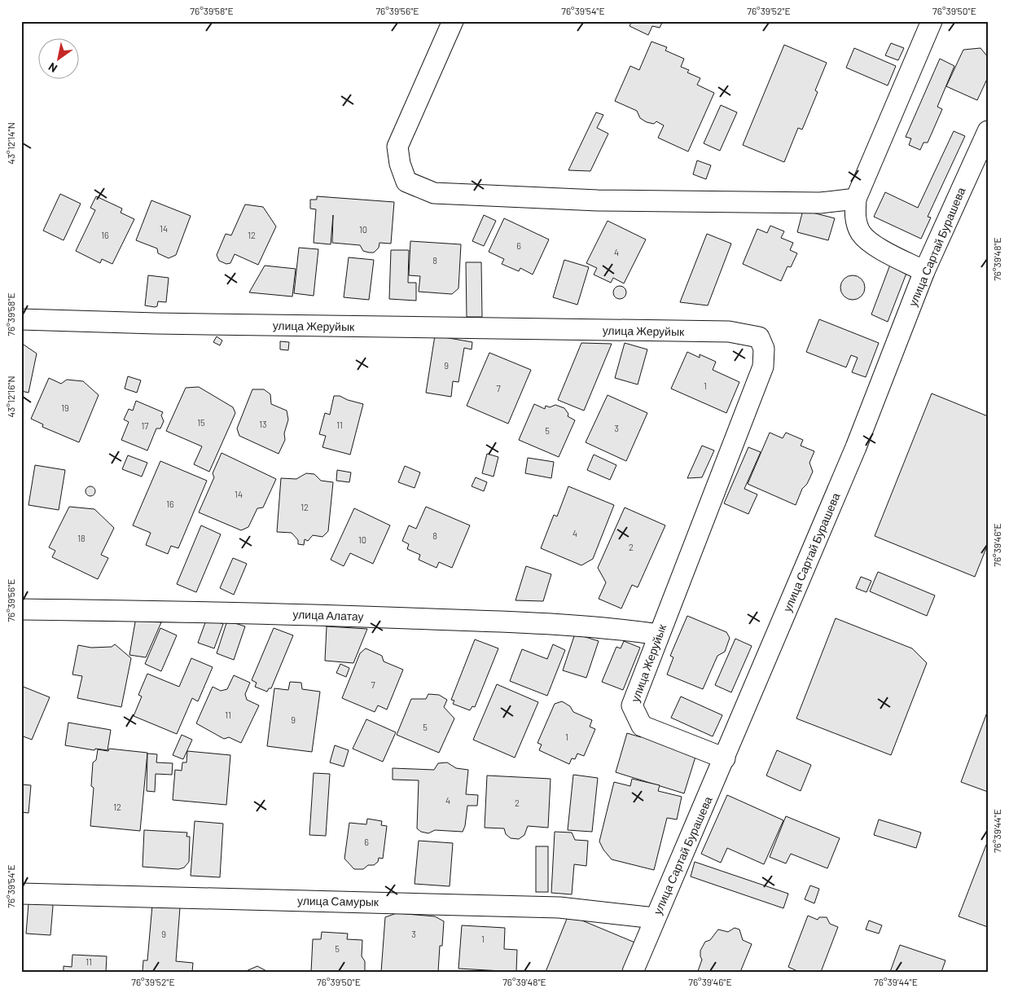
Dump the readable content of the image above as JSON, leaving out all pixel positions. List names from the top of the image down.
{
  "streets": {
    "street": [
      "улица Сартай Бурашева",
      "улица Жеруйык",
      "улица Алатау",
      "улица Самурык"
    ]
  },
  "crossings": [
    ["улица Сартай Бурашева", "улица Жеруйык"],
    ["улица Сартай Бурашева", "улица Самурык"],
    ["улица Жеруйык", "улица Алатау"]
  ],
  "house_numbers": [
    "14",
    "10",
    "16",
    "12",
    "6",
    "4",
    "8",
    "9",
    "1",
    "7",
    "19",
    "15",
    "13",
    "11",
    "17",
    "3",
    "5",
    "14",
    "16",
    "12",
    "4",
    "8",
    "18",
    "10",
    "2",
    "7",
    "11",
    "9",
    "5",
    "1",
    "4",
    "2",
    "12",
    "6",
    "9",
    "3",
    "1",
    "5",
    "11"
  ],
  "north": "bottom left",
  "coordinates": [
    "76°39'58\"E",
    "76°39'56\"E",
    "76°39'54\"E",
    "76°39'52\"E",
    "76°39'50\"E",
    "43°12'14\"N",
    "76°39'48\"E",
    "43°12'16\"N",
    "76°39'46\"E",
    "76°39'44\"E"
  ]
}
